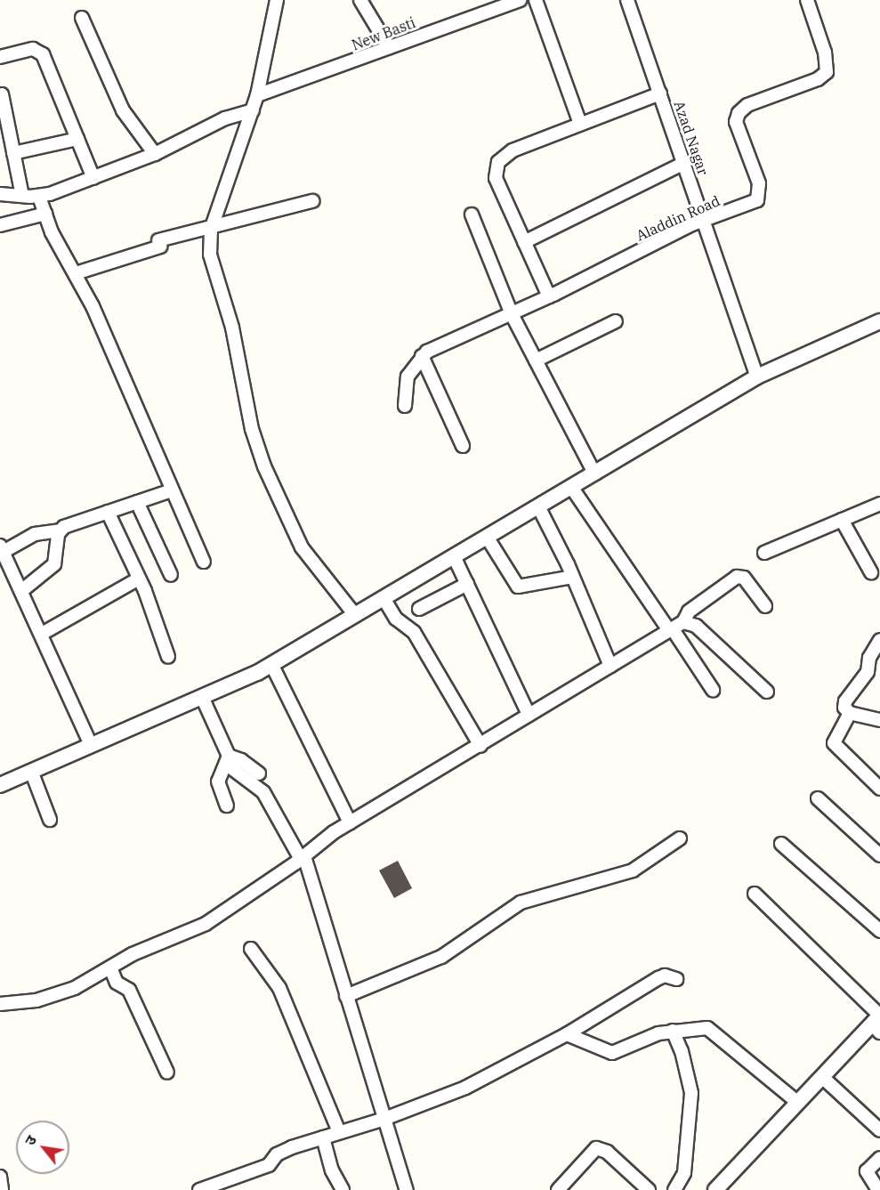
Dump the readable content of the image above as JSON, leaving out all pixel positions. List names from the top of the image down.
{
  "streets": {
    "street": ["New Basti", "Azad Nagar", "Aladdin Road"]
  },
  "crossings": [
    ["Azad Nagar", "Aladdin Road"]
  ],
  "north": "top left"
}
